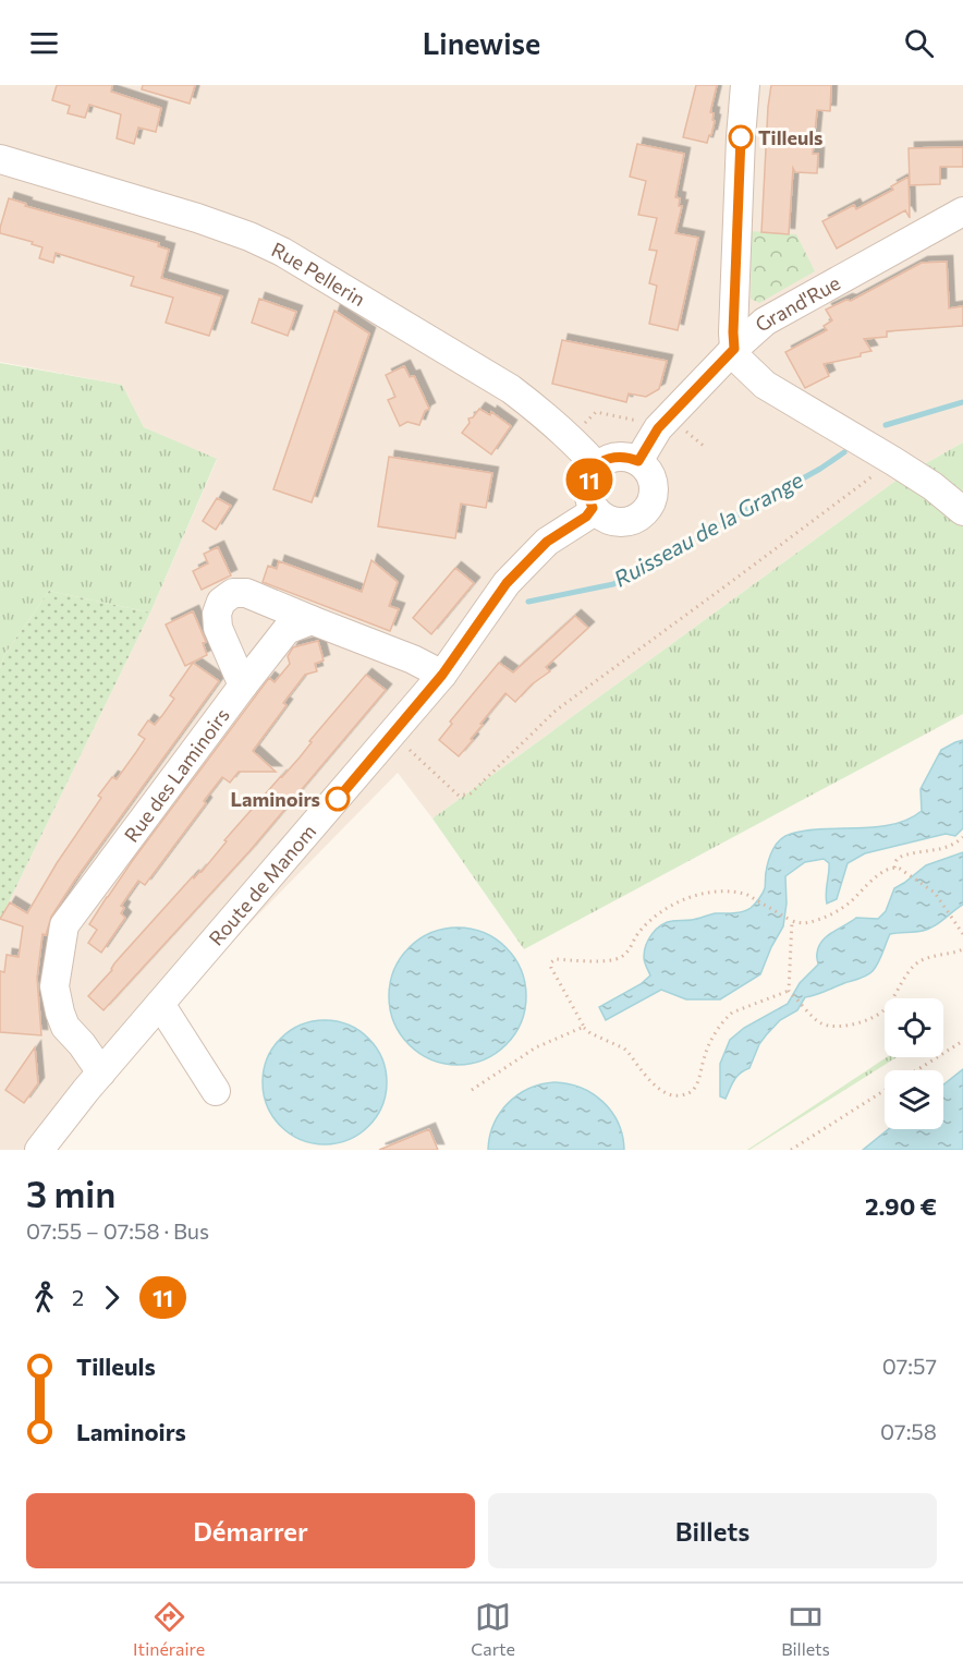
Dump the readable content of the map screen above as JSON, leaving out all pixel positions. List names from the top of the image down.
{
  "streets": {
    "street": [
      "Rue Pellerin",
      "Grand'Rue",
      "Rue des Laminoirs",
      "Route de Manom"
    ]
  },
  "crossings": [
    ["Rue Pellerin", "Grand'Rue"],
    ["Rue Pellerin", "Route de Manom"],
    ["Grand'Rue", "Route de Manom"],
    ["Rue des Laminoirs", "Route de Manom"]
  ],
  "water": ["Ruisseau de la Grange"],
  "places": ["Tilleuls", "Laminoirs"],
  "lines": ["bus line 11"],
  "page": {
    "header": "Linewise",
    "on_map": "11",
    "heading": ["3 min", "07:55 – 07:58 · Bus", "2.90 €"],
    "legs": ["2", "11"],
    "list": [
      {
        "name": "Tilleuls",
        "value": "07:57"
      },
      {
        "name": "Laminoirs",
        "value": "07:58"
      }
    ],
    "buttons": ["Démarrer", "Billets"],
    "tabs": ["Itinéraire", "Carte", "Billets"]
  }
}
